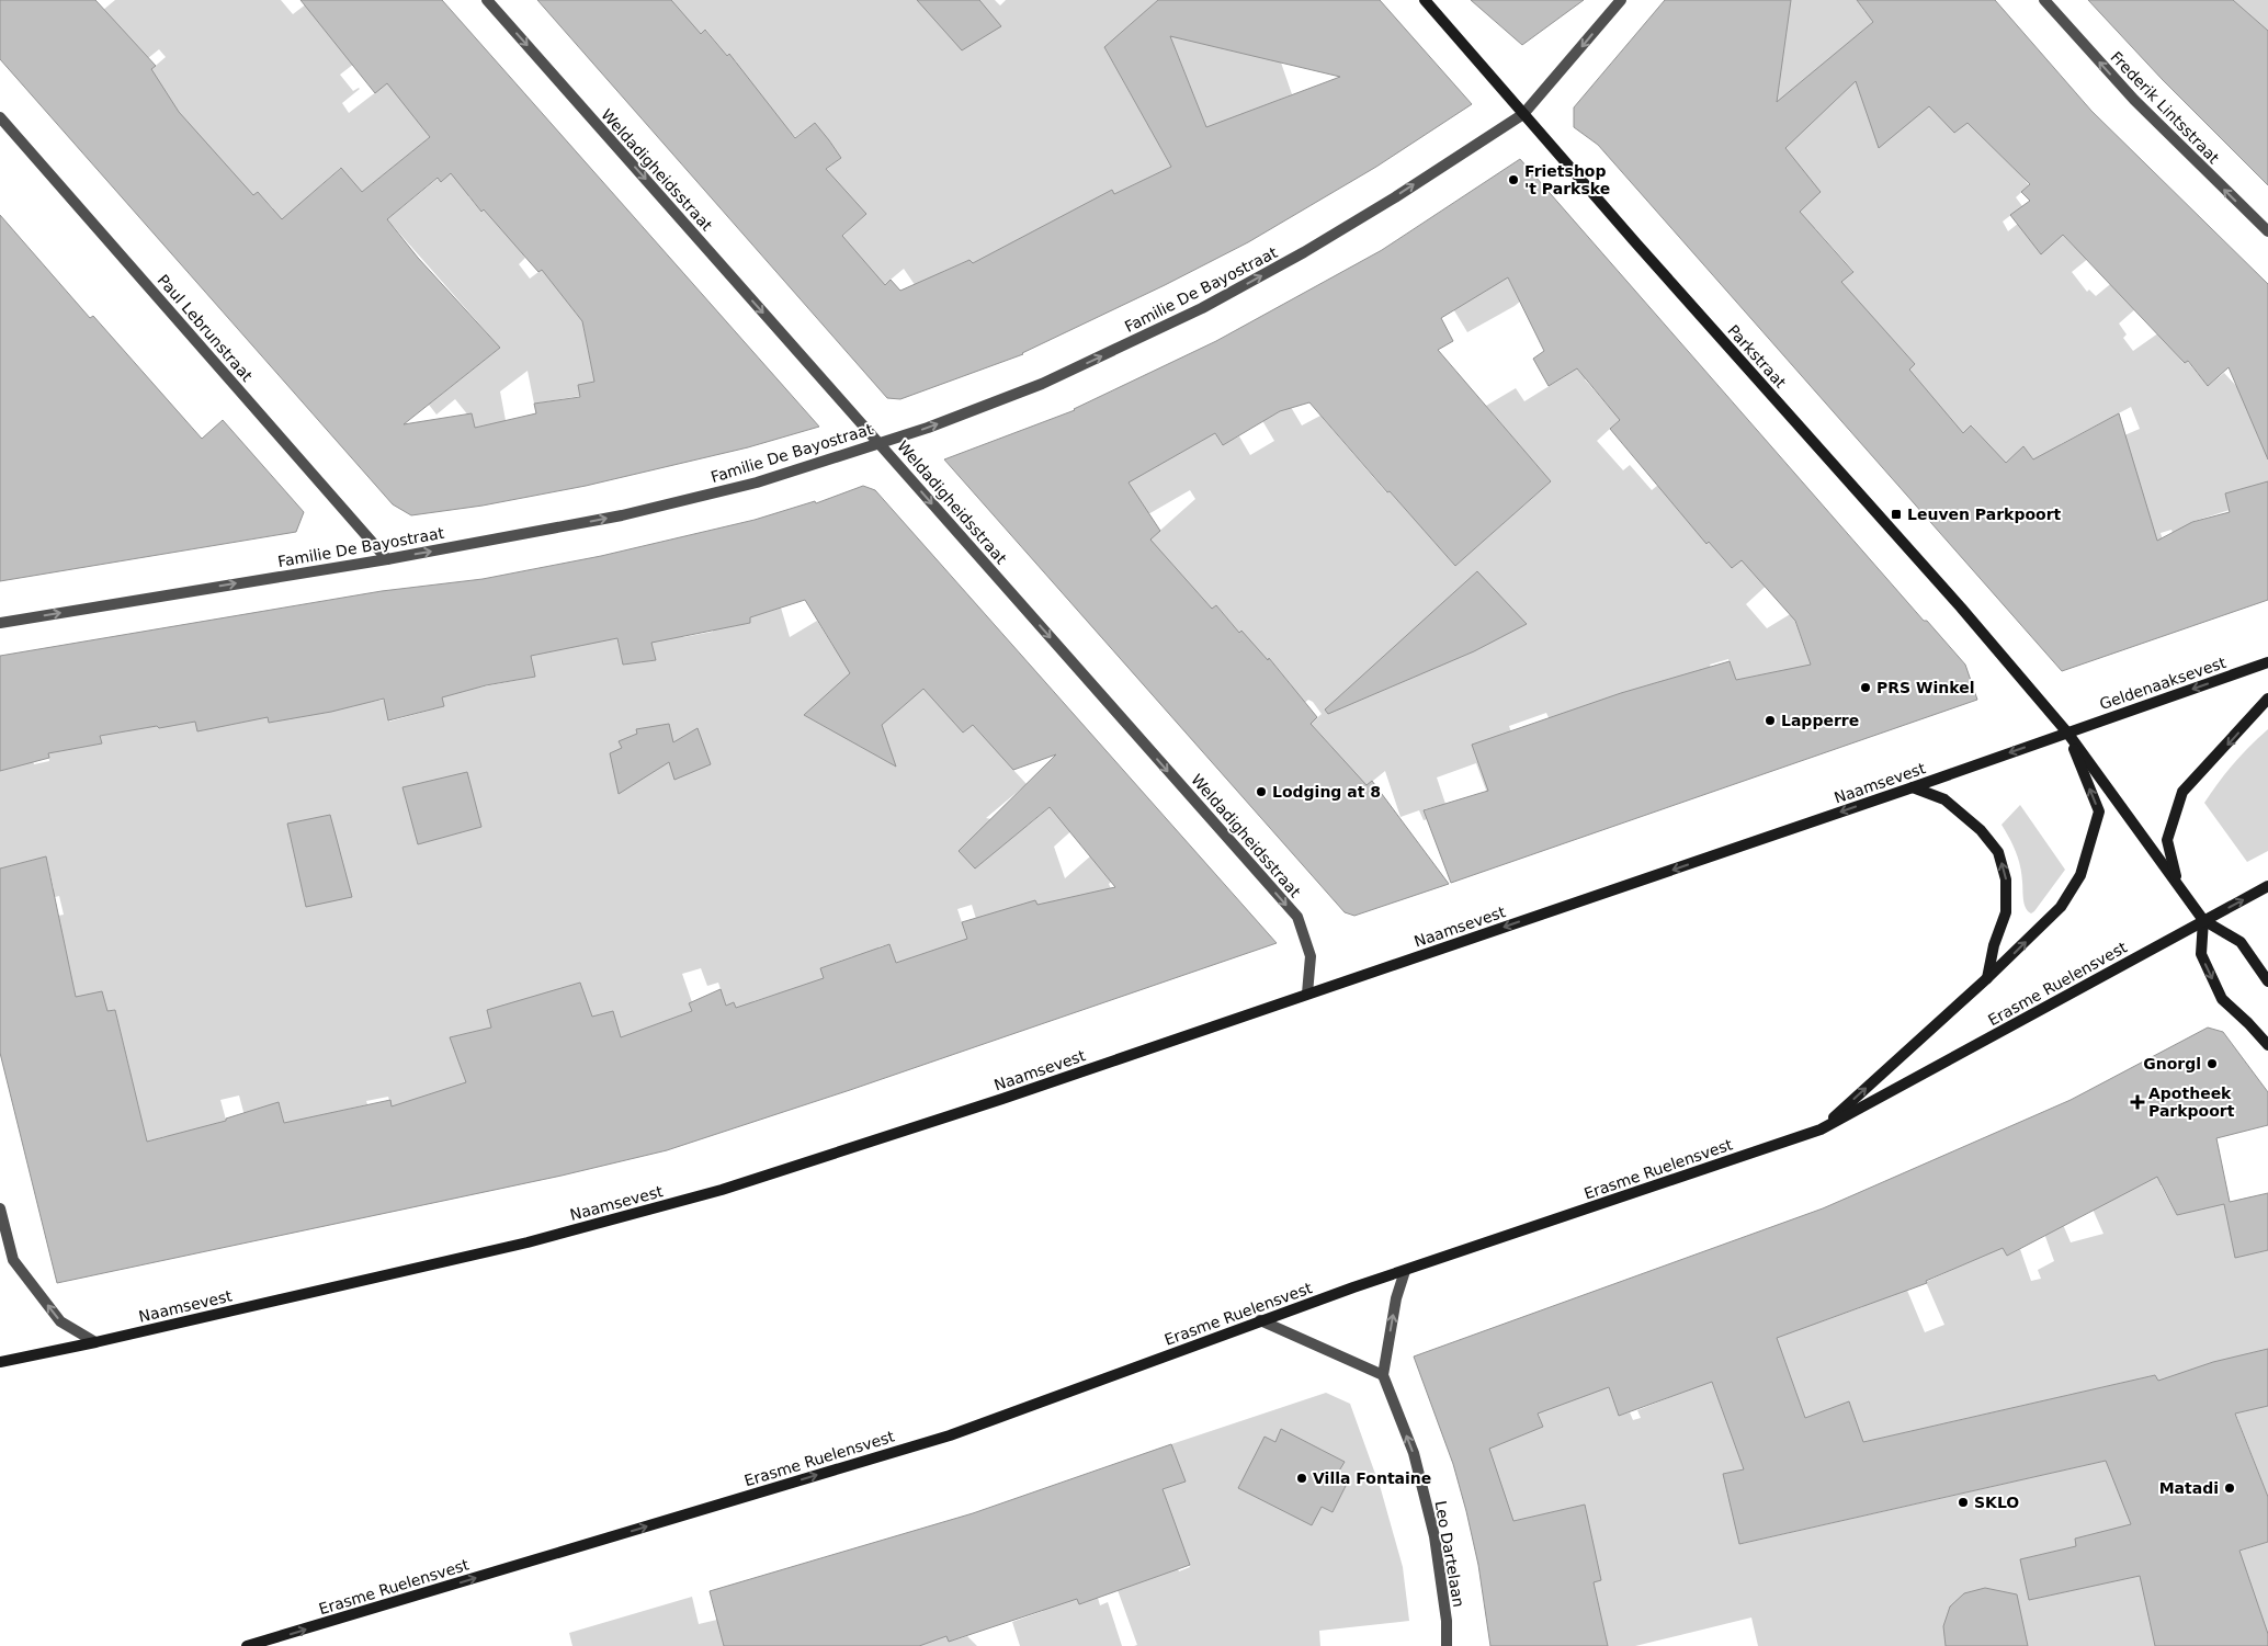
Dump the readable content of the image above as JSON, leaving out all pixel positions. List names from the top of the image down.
{
  "streets": {
    "main road": [
      "Parkstraat",
      "Geldenaaksevest",
      "Naamsevest",
      "Erasme Ruelensvest"
    ],
    "street": [
      "Frederik Lintsstraat",
      "Weldadigheidsstraat",
      "Familie De Bayostraat",
      "Paul Lebrunstraat",
      "Leo Dartelaan"
    ]
  },
  "crossings": [
    ["Weldadigheidsstraat", "Familie De Bayostraat"],
    ["Weldadigheidsstraat", "Naamsevest"],
    ["Familie De Bayostraat", "Paul Lebrunstraat"],
    ["Familie De Bayostraat", "Parkstraat"],
    ["Parkstraat", "Geldenaaksevest"],
    ["Parkstraat", "Naamsevest"],
    ["Geldenaaksevest", "Naamsevest"]
  ],
  "one_way": [
    "Frederik Lintsstraat",
    "Weldadigheidsstraat",
    "Familie De Bayostraat",
    "Geldenaaksevest",
    "Naamsevest",
    "Erasme Ruelensvest",
    "Leo Dartelaan"
  ],
  "places": {
    "other": [
      "Frietshop 't Parkske",
      "PRS Winkel",
      "Lapperre",
      "Lodging at 8",
      "Gnorgl",
      "Villa Fontaine",
      "Matadi",
      "SKLO"
    ],
    "transit": ["Leuven Parkpoort"],
    "health": ["Apotheek Parkpoort"]
  }
}
